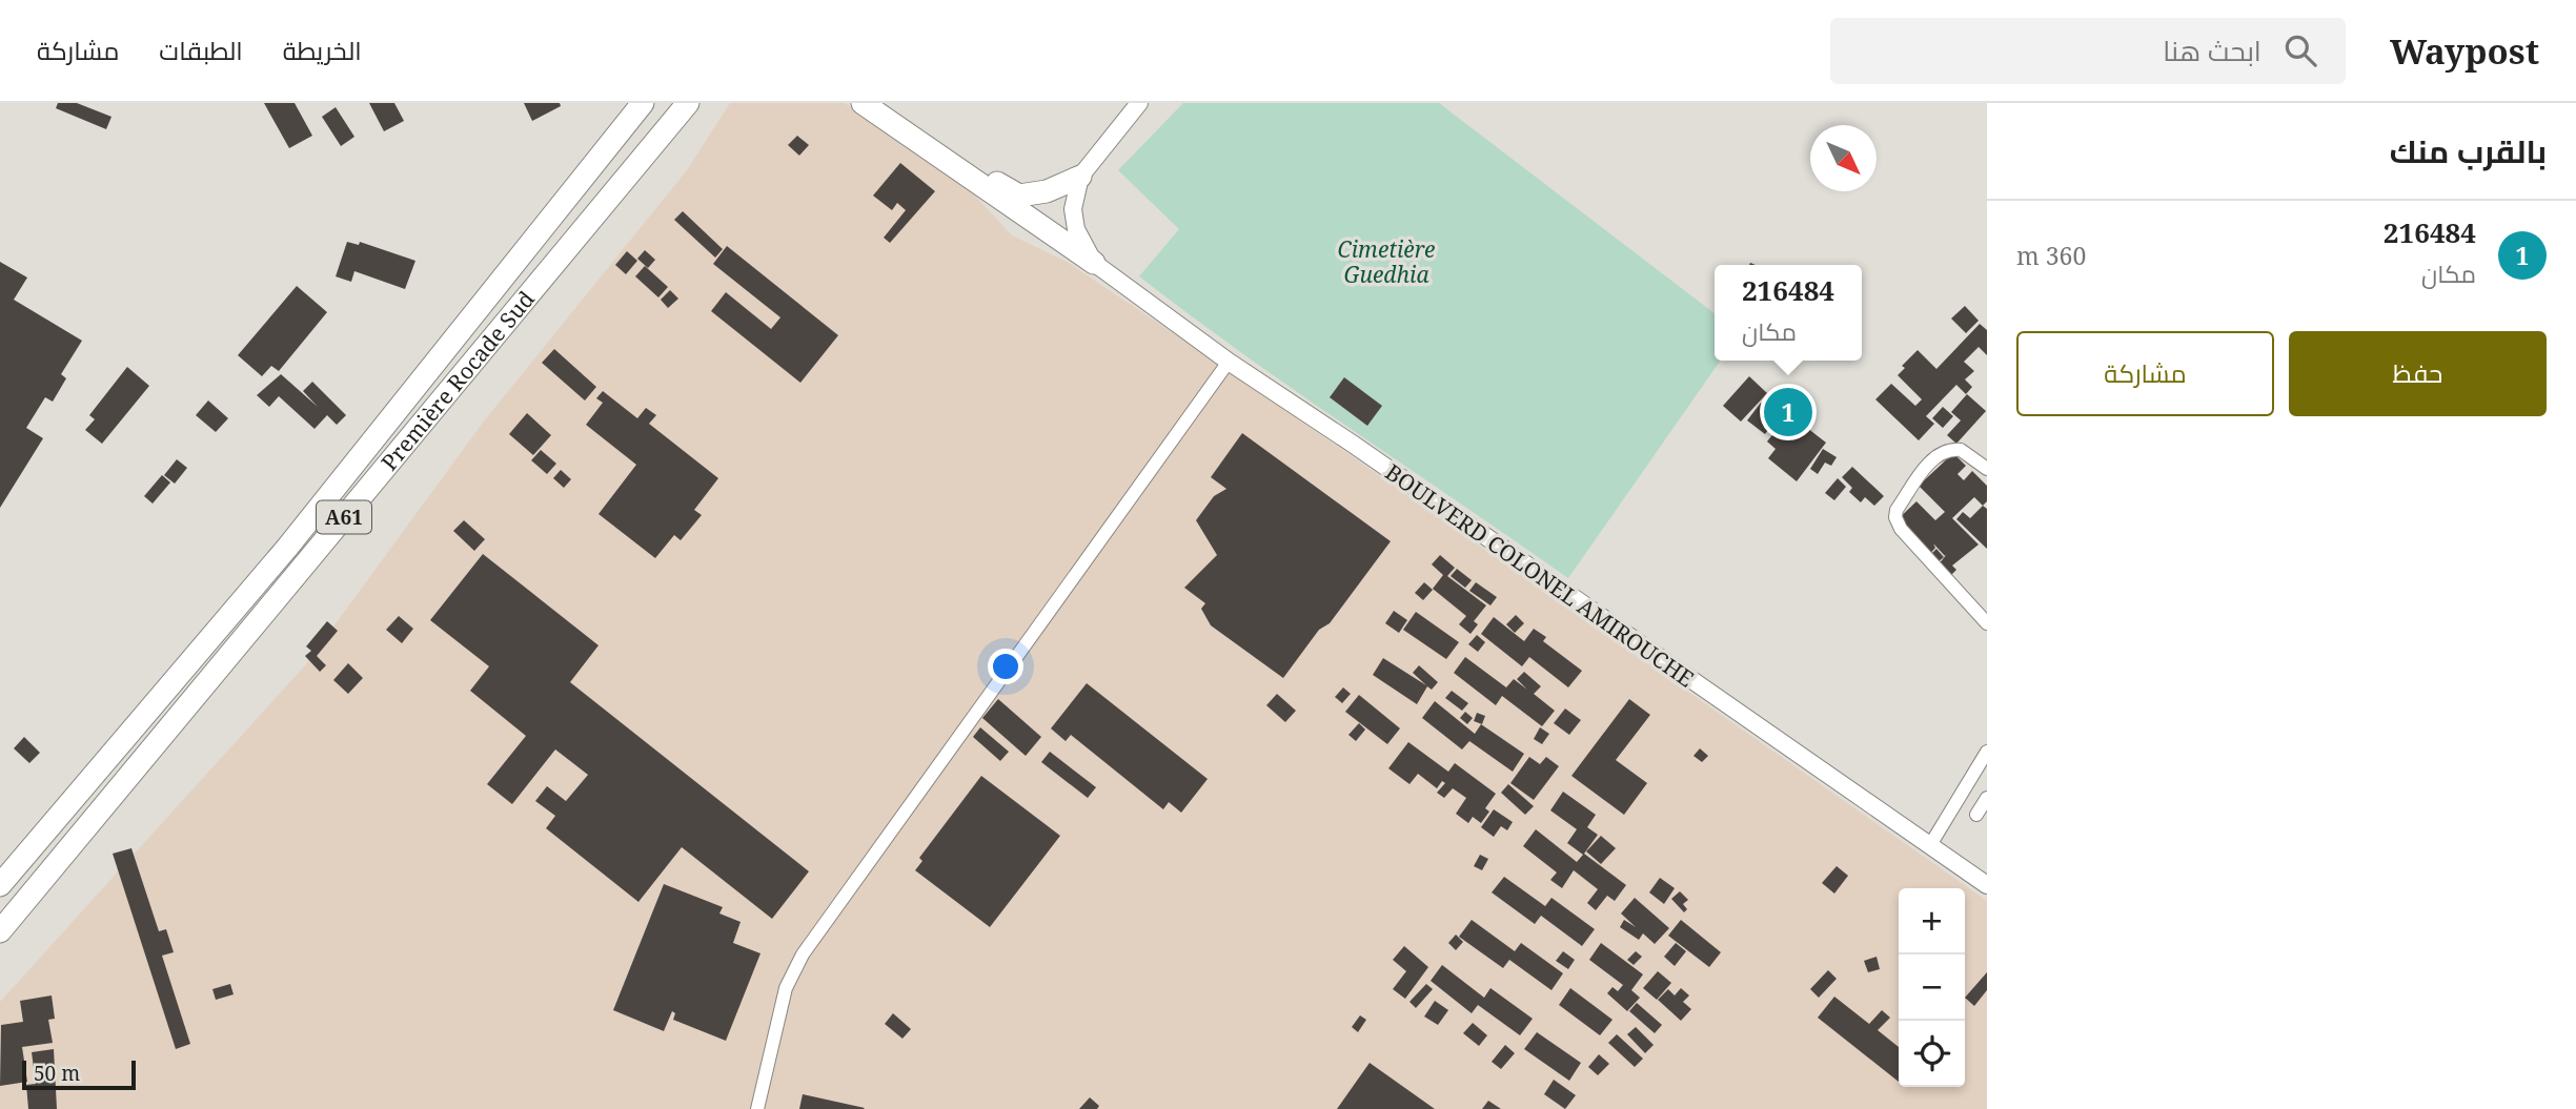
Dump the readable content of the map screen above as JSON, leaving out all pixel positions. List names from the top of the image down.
{
  "streets": {
    "highway": ["Première Rocade Sud", "A61"],
    "main road": ["BOULVERD COLONEL AMIROUCHE"]
  },
  "parks": ["Cimetière Guedhia"],
  "scale_bar": "50 m",
  "north": "bottom right",
  "page": {
    "header": "Waypost",
    "search": "ابحث هنا",
    "nav": ["الخريطة", "الطبقات", "مشاركة"],
    "heading": "بالقرب منك",
    "list": [
      {
        "mark": "1",
        "name": "216484",
        "note": "مكان",
        "value": "360 m"
      }
    ],
    "popup": ["216484", "مكان"],
    "buttons": ["حفظ", "مشاركة"],
    "pins": "1",
    "map_buttons": ["+", "−"],
    "scale": "50 m"
  }
}
